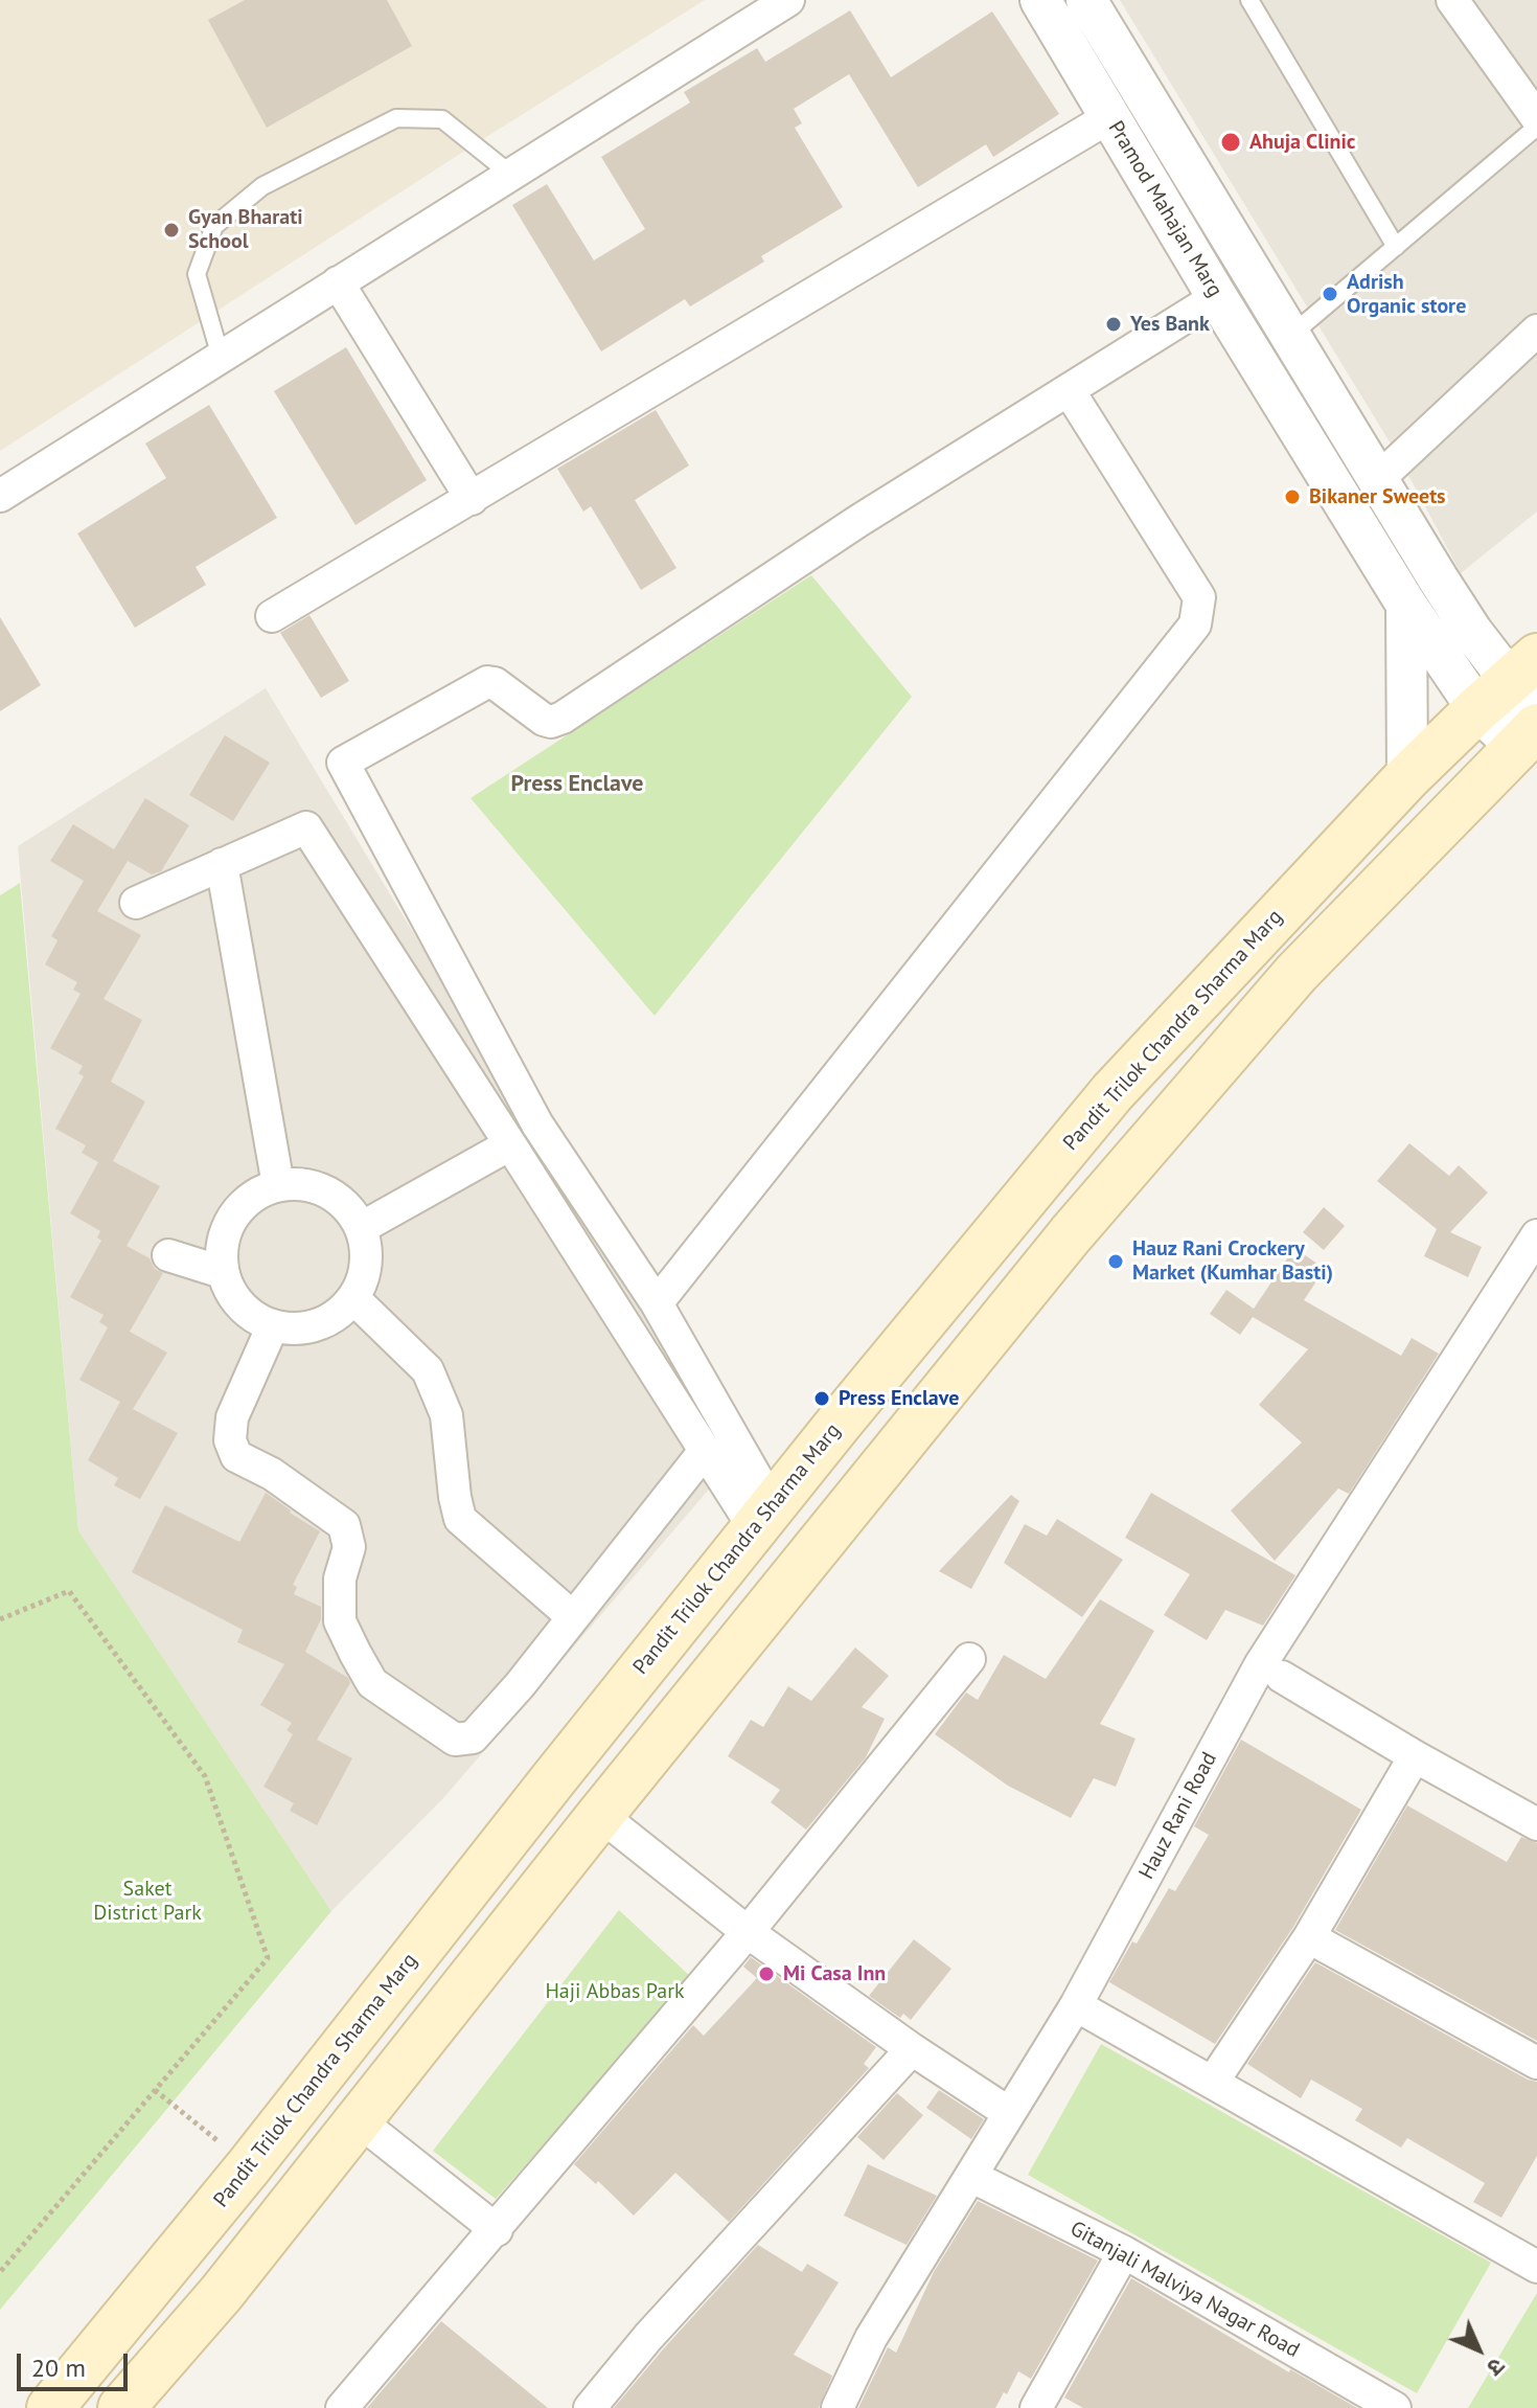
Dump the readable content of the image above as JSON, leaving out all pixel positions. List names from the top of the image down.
{
  "streets": {
    "main road": ["Pandit Trilok Chandra Sharma Marg"],
    "street": ["Pramod Mahajan Marg", "Hauz Rani Road", "Gitanjali Malviya Nagar Road"]
  },
  "crossings": [
    ["Pramod Mahajan Marg", "Pandit Trilok Chandra Sharma Marg"],
    ["Hauz Rani Road", "Gitanjali Malviya Nagar Road"]
  ],
  "districts": ["Press Enclave"],
  "parks": ["Saket District Park", "Haji Abbas Park"],
  "places": [
    "Ahuja Clinic",
    "Gyan Bharati School",
    "Adrish Organic store",
    "Yes Bank",
    "Bikaner Sweets",
    "Hauz Rani Crockery Market (Kumhar Basti)",
    "Press Enclave",
    "Mi Casa Inn"
  ],
  "scale_bar": "20 m",
  "north": "bottom right"
}
